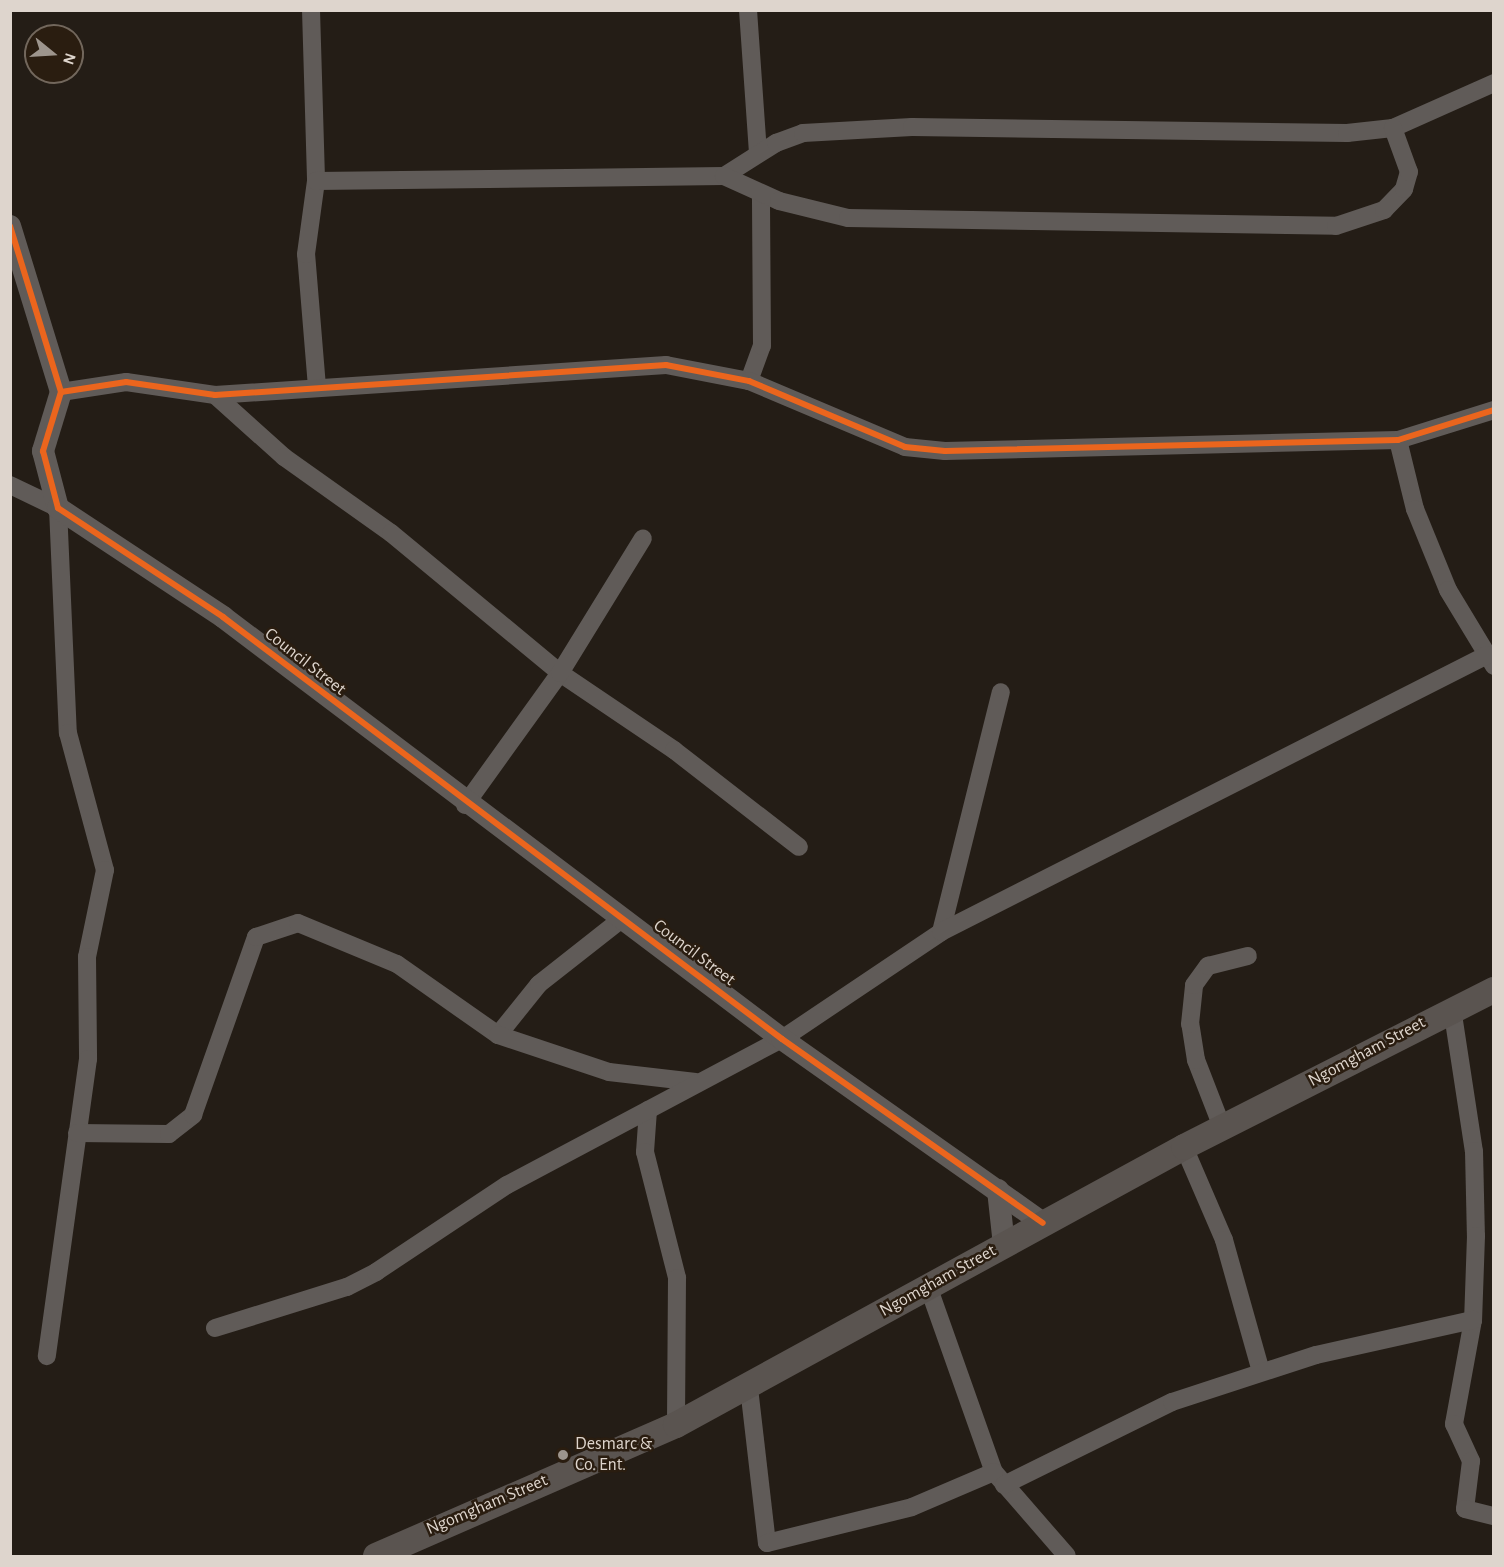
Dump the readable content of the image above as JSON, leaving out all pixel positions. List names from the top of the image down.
{
  "streets": {
    "main road": ["Ngomgham Street"],
    "street": ["Council Street"]
  },
  "crossings": [
    ["Council Street", "Ngomgham Street"]
  ],
  "places": ["Desmarc & Co. Ent."],
  "north": "right"
}
